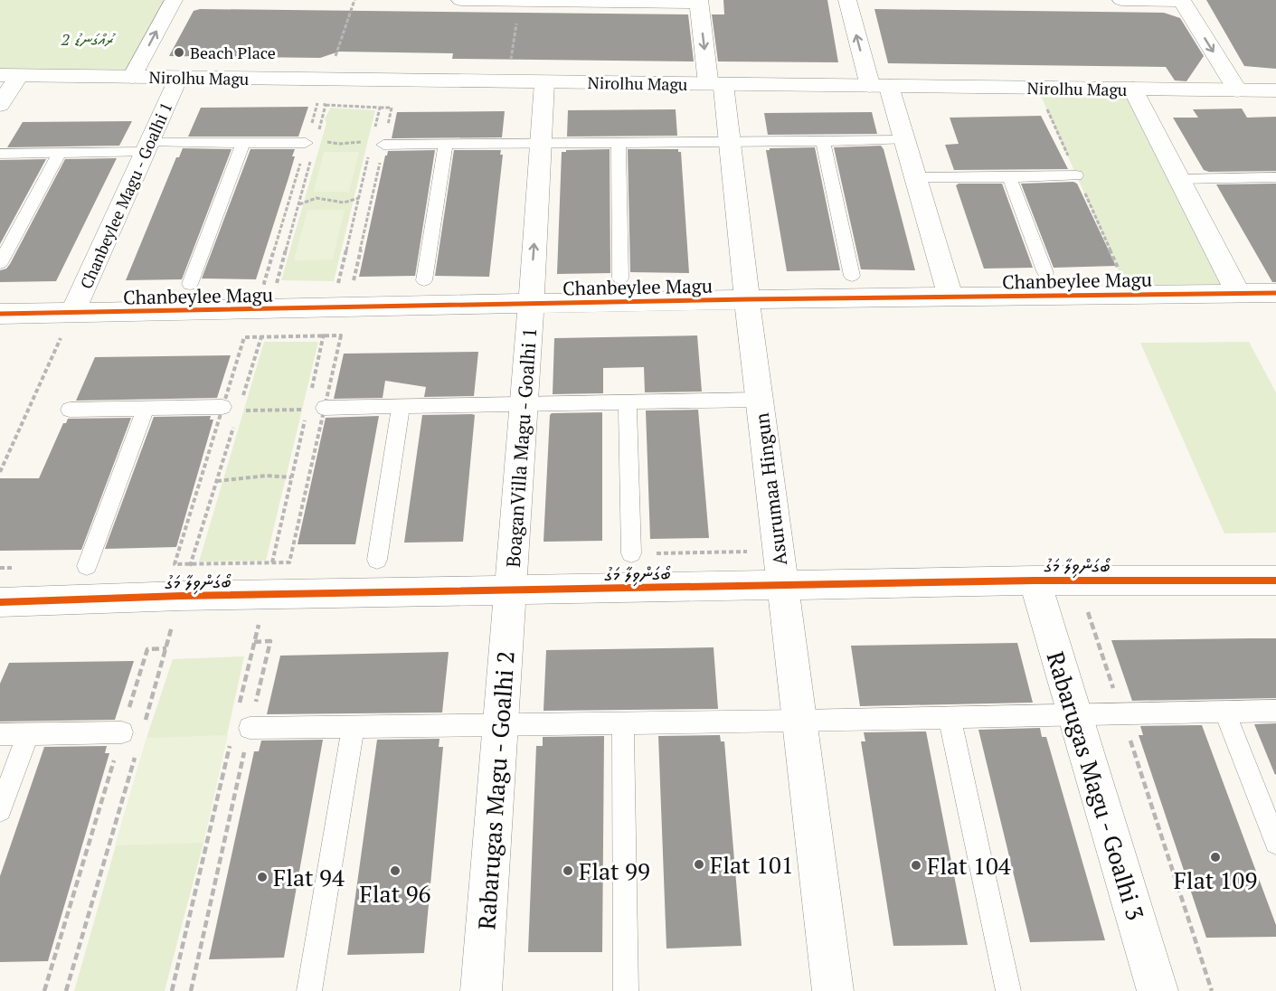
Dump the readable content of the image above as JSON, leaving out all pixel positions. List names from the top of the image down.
{
  "streets": {
    "street": [
      "Nirolhu Magu",
      "Chanbeylee Magu - Goalhi 1",
      "Chanbeylee Magu",
      "BoaganVilla Magu - Goalhi 1",
      "Asurumaa Hingun",
      "ބޯގަންވިލާ މަގު",
      "Rabarugas Magu - Goalhi 3",
      "Rabarugas Magu - Goalhi 2"
    ]
  },
  "crossings": [
    ["Nirolhu Magu", "Chanbeylee Magu - Goalhi 1"],
    ["Nirolhu Magu", "BoaganVilla Magu - Goalhi 1"],
    ["Nirolhu Magu", "Asurumaa Hingun"],
    ["Chanbeylee Magu - Goalhi 1", "Chanbeylee Magu"],
    ["Chanbeylee Magu", "BoaganVilla Magu - Goalhi 1"],
    ["Chanbeylee Magu", "Asurumaa Hingun"],
    ["BoaganVilla Magu - Goalhi 1", "ބޯގަންވިލާ މަގު"],
    ["BoaganVilla Magu - Goalhi 1", "Rabarugas Magu - Goalhi 2"],
    ["Asurumaa Hingun", "ބޯގަންވިލާ މަގު"],
    ["ބޯގަންވިލާ މަގު", "Rabarugas Magu - Goalhi 3"],
    ["ބޯގަންވިލާ މަގު", "Rabarugas Magu - Goalhi 2"]
  ],
  "parks": ["ރުއްގަނޑު 2"],
  "places": [
    "Beach Place",
    "Flat 109",
    "Flat 101",
    "Flat 104",
    "Flat 96",
    "Flat 99",
    "Flat 94"
  ]
}
